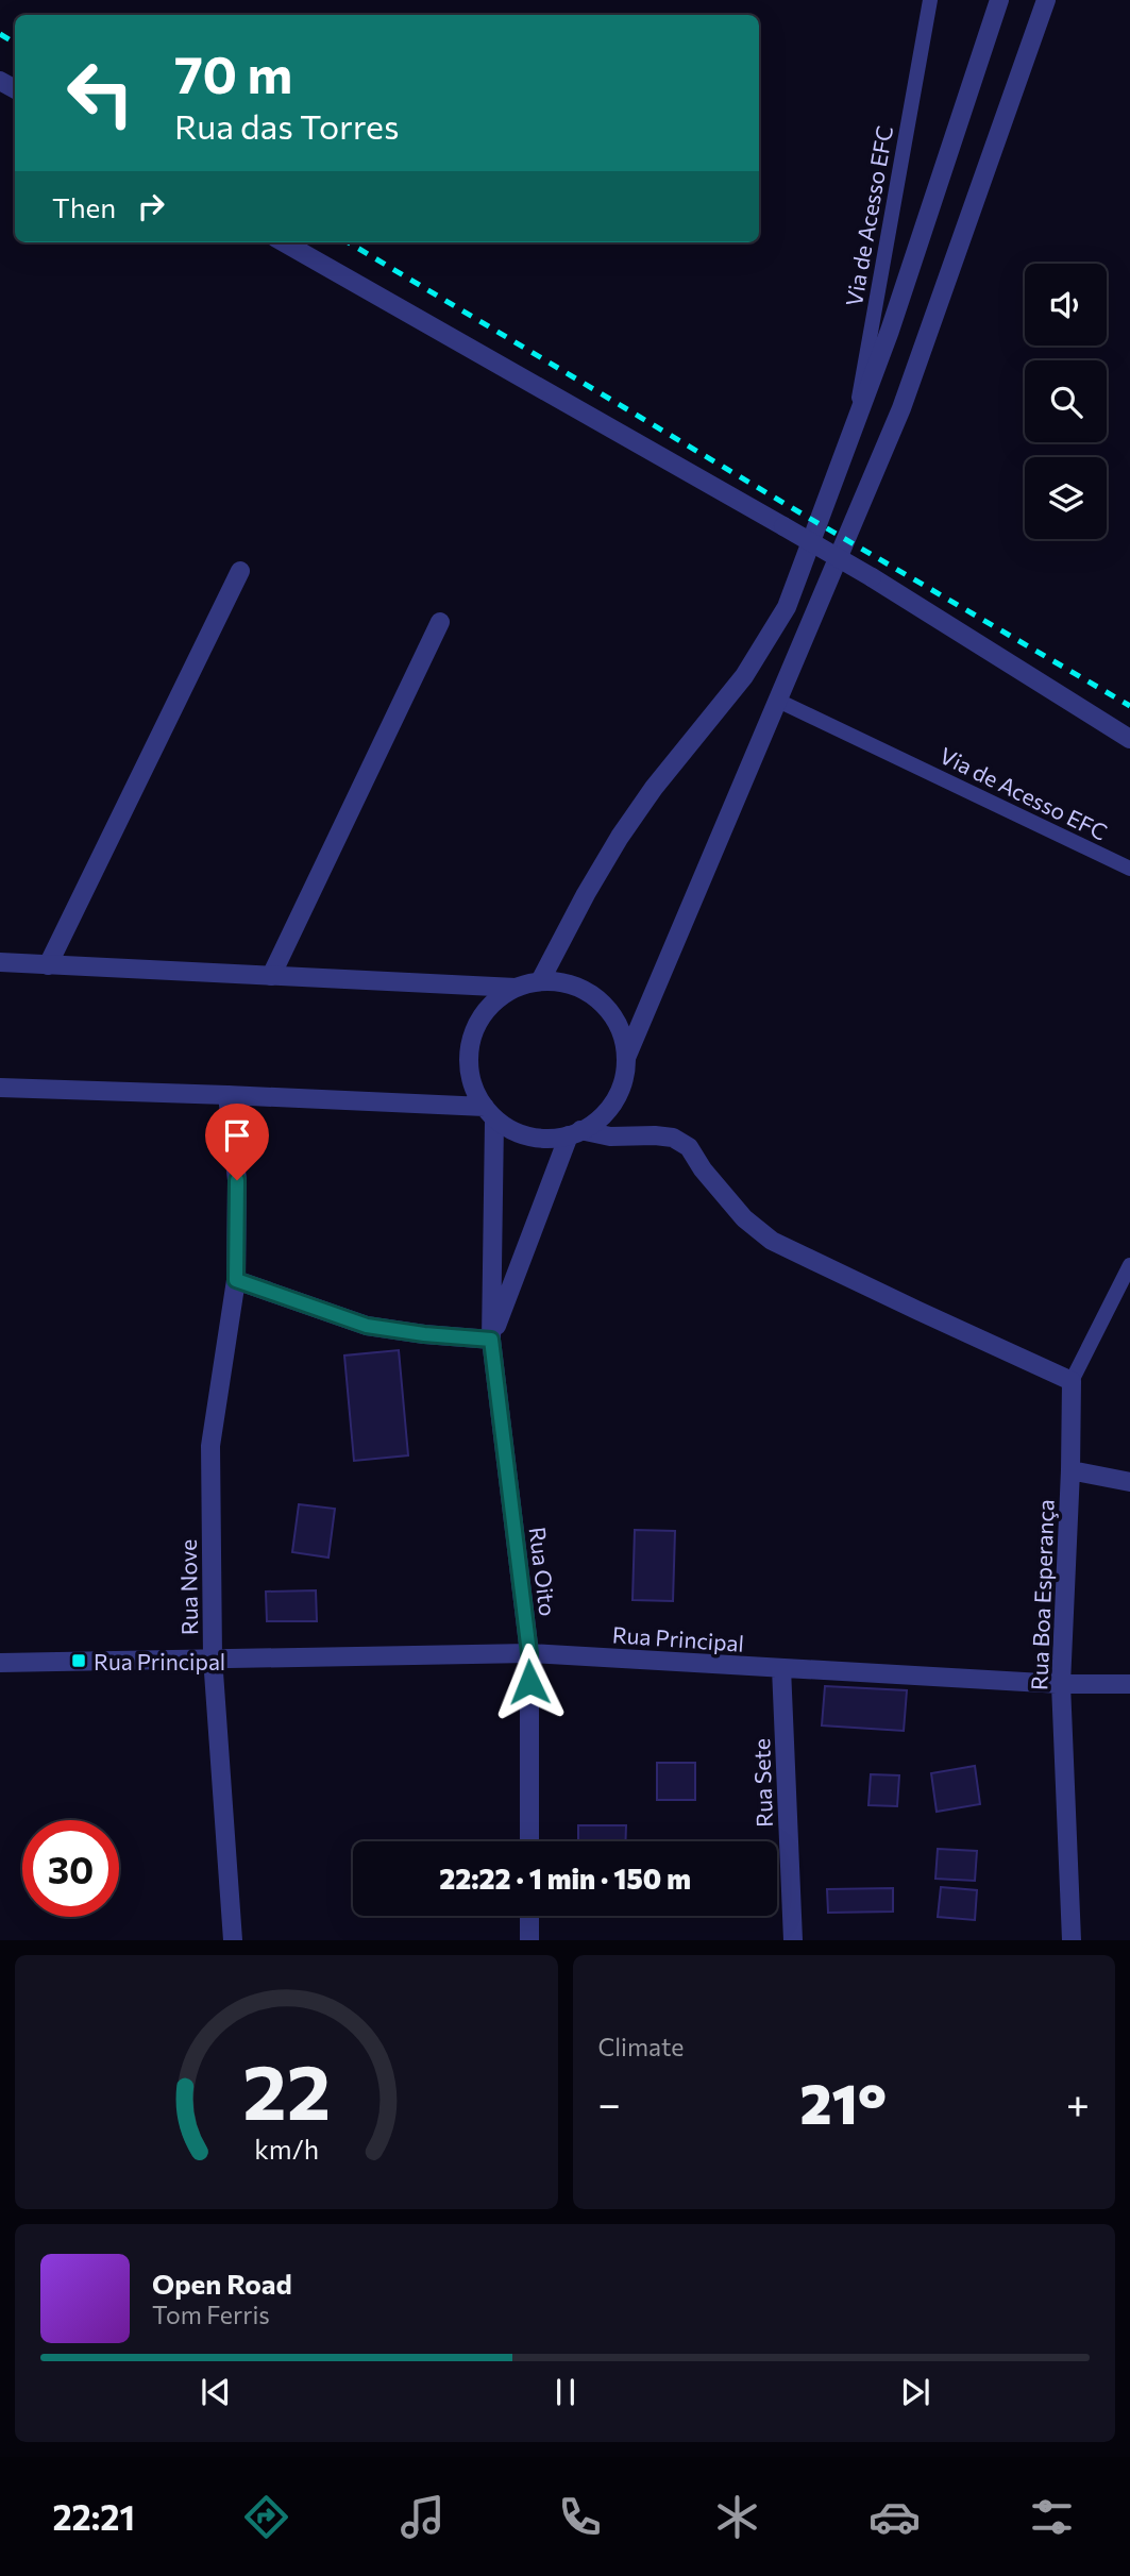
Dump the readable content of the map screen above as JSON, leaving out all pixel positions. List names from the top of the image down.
{
  "streets": {
    "street": [
      "Rua Oito",
      "Rua Nove",
      "Rua Boa Esperança",
      "Rua Principal",
      "Rua Sete"
    ],
    "lane": ["Via de Acesso EFC"]
  },
  "crossings": [
    ["Rua Oito", "Rua Principal"],
    ["Rua Nove", "Rua Principal"],
    ["Rua Boa Esperança", "Rua Principal"],
    ["Rua Principal", "Rua Sete"]
  ],
  "places": {
    "transit": ["Rua Principal"]
  },
  "page": {
    "turn": ["70 m", "Rua das Torres"],
    "then": "Then",
    "limit": "30",
    "trip": "22:22 · 1 min · 150 m",
    "tile": "Climate",
    "heat": ["−", "21°", "+"],
    "song": ["Open Road", "Tom Ferris"],
    "tabs": "22:21",
    "gauge": ["22", "km/h"]
  }
}
